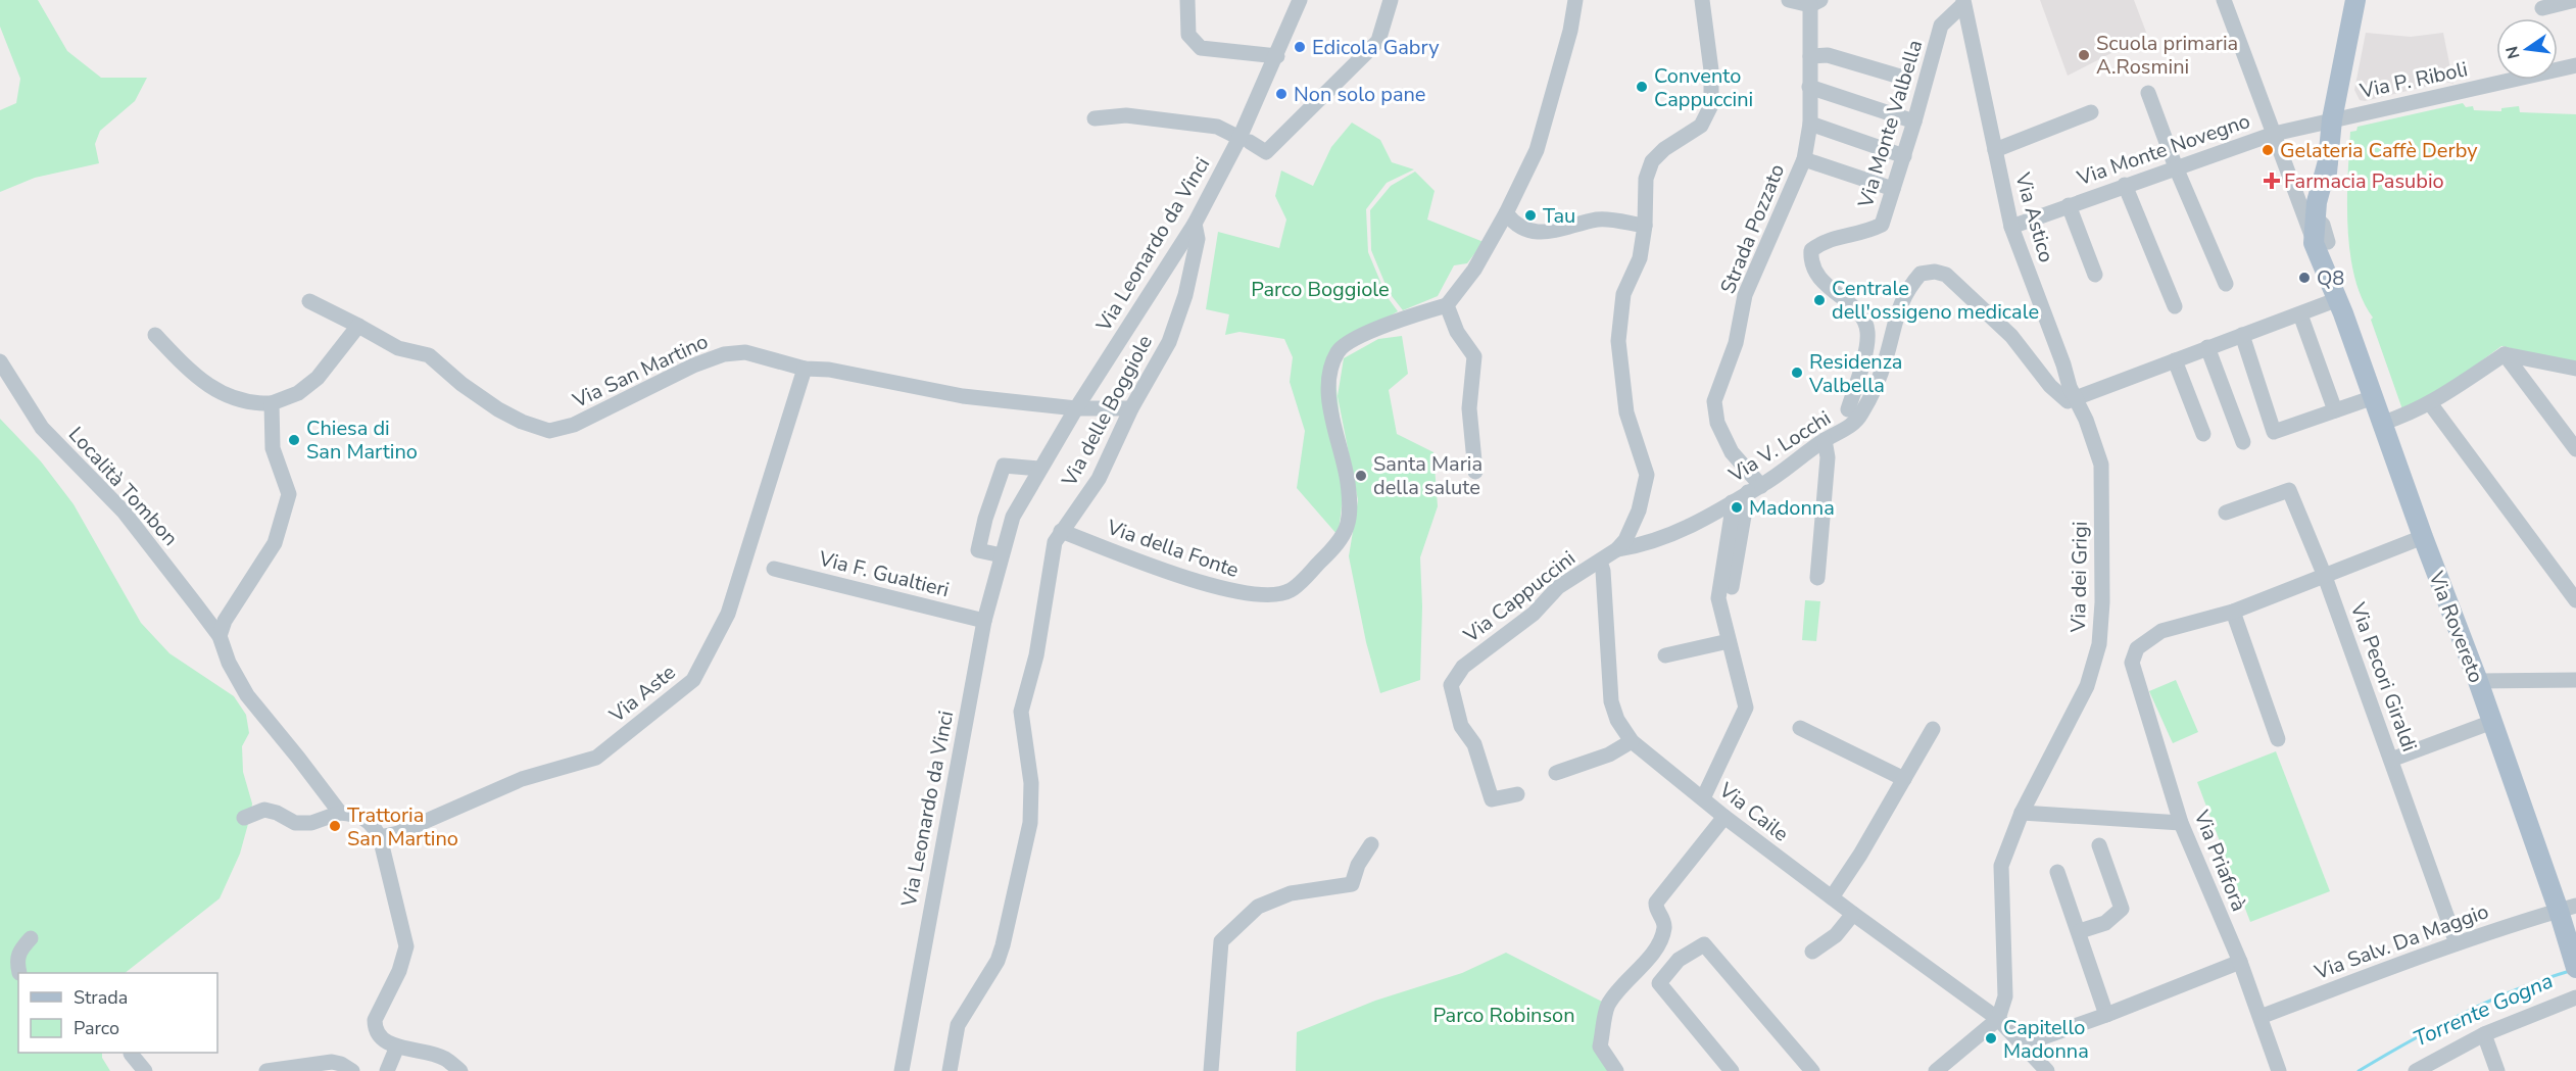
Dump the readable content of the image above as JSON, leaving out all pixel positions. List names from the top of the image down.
{
  "streets": {
    "main road": ["Via Rovereto"],
    "street": [
      "Via P. Riboli",
      "Via Monte Valbella",
      "Via Monte Novegno",
      "Via Astico",
      "Strada Pozzato",
      "Via Leonardo da Vinci",
      "Via San Martino",
      "Via delle Boggiole",
      "Via V. Locchi",
      "Località Tombon",
      "Via della Fonte",
      "Via F. Gualtieri",
      "Via dei Grigi",
      "Via Cappuccini",
      "Via Pecori Giraldi",
      "Via Aste",
      "Via Caile",
      "Via Priaforà",
      "Via Salv. Da Maggio"
    ]
  },
  "crossings": [
    ["Via P. Riboli", "Via Monte Novegno"],
    ["Via Monte Valbella", "Via Astico"],
    ["Via Monte Novegno", "Via Astico"],
    ["Via Monte Novegno", "Via Rovereto"],
    ["Via Astico", "Via V. Locchi"],
    ["Via Astico", "Via dei Grigi"],
    ["Strada Pozzato", "Via V. Locchi"],
    ["Via Leonardo da Vinci", "Via San Martino"],
    ["Via Leonardo da Vinci", "Via delle Boggiole"],
    ["Via Leonardo da Vinci", "Via F. Gualtieri"],
    ["Via San Martino", "Via delle Boggiole"],
    ["Via San Martino", "Via Aste"],
    ["Via delle Boggiole", "Via della Fonte"],
    ["Via V. Locchi", "Via dei Grigi"],
    ["Via V. Locchi", "Via Cappuccini"],
    ["Via dei Grigi", "Via Caile"],
    ["Via Cappuccini", "Via Caile"],
    ["Via Rovereto", "Via Salv. Da Maggio"],
    ["Via Pecori Giraldi", "Via Salv. Da Maggio"],
    ["Via Priaforà", "Via Salv. Da Maggio"]
  ],
  "water": ["Torrente Gogna"],
  "parks": ["Parco Boggiole", "Parco Robinson"],
  "places": {
    "other": [
      "Edicola Gabry",
      "Scuola primaria A.Rosmini",
      "Convento Cappuccini",
      "Non solo pane",
      "Gelateria Caffè Derby",
      "Tau",
      "Q8",
      "Centrale dell'ossigeno medicale",
      "Residenza Valbella",
      "Chiesa di San Martino",
      "Santa Maria della salute",
      "Madonna",
      "Trattoria San Martino",
      "Capitello Madonna"
    ],
    "health": ["Farmacia Pasubio"]
  },
  "legend": ["Strada", "Parco"],
  "north": "left"
}
